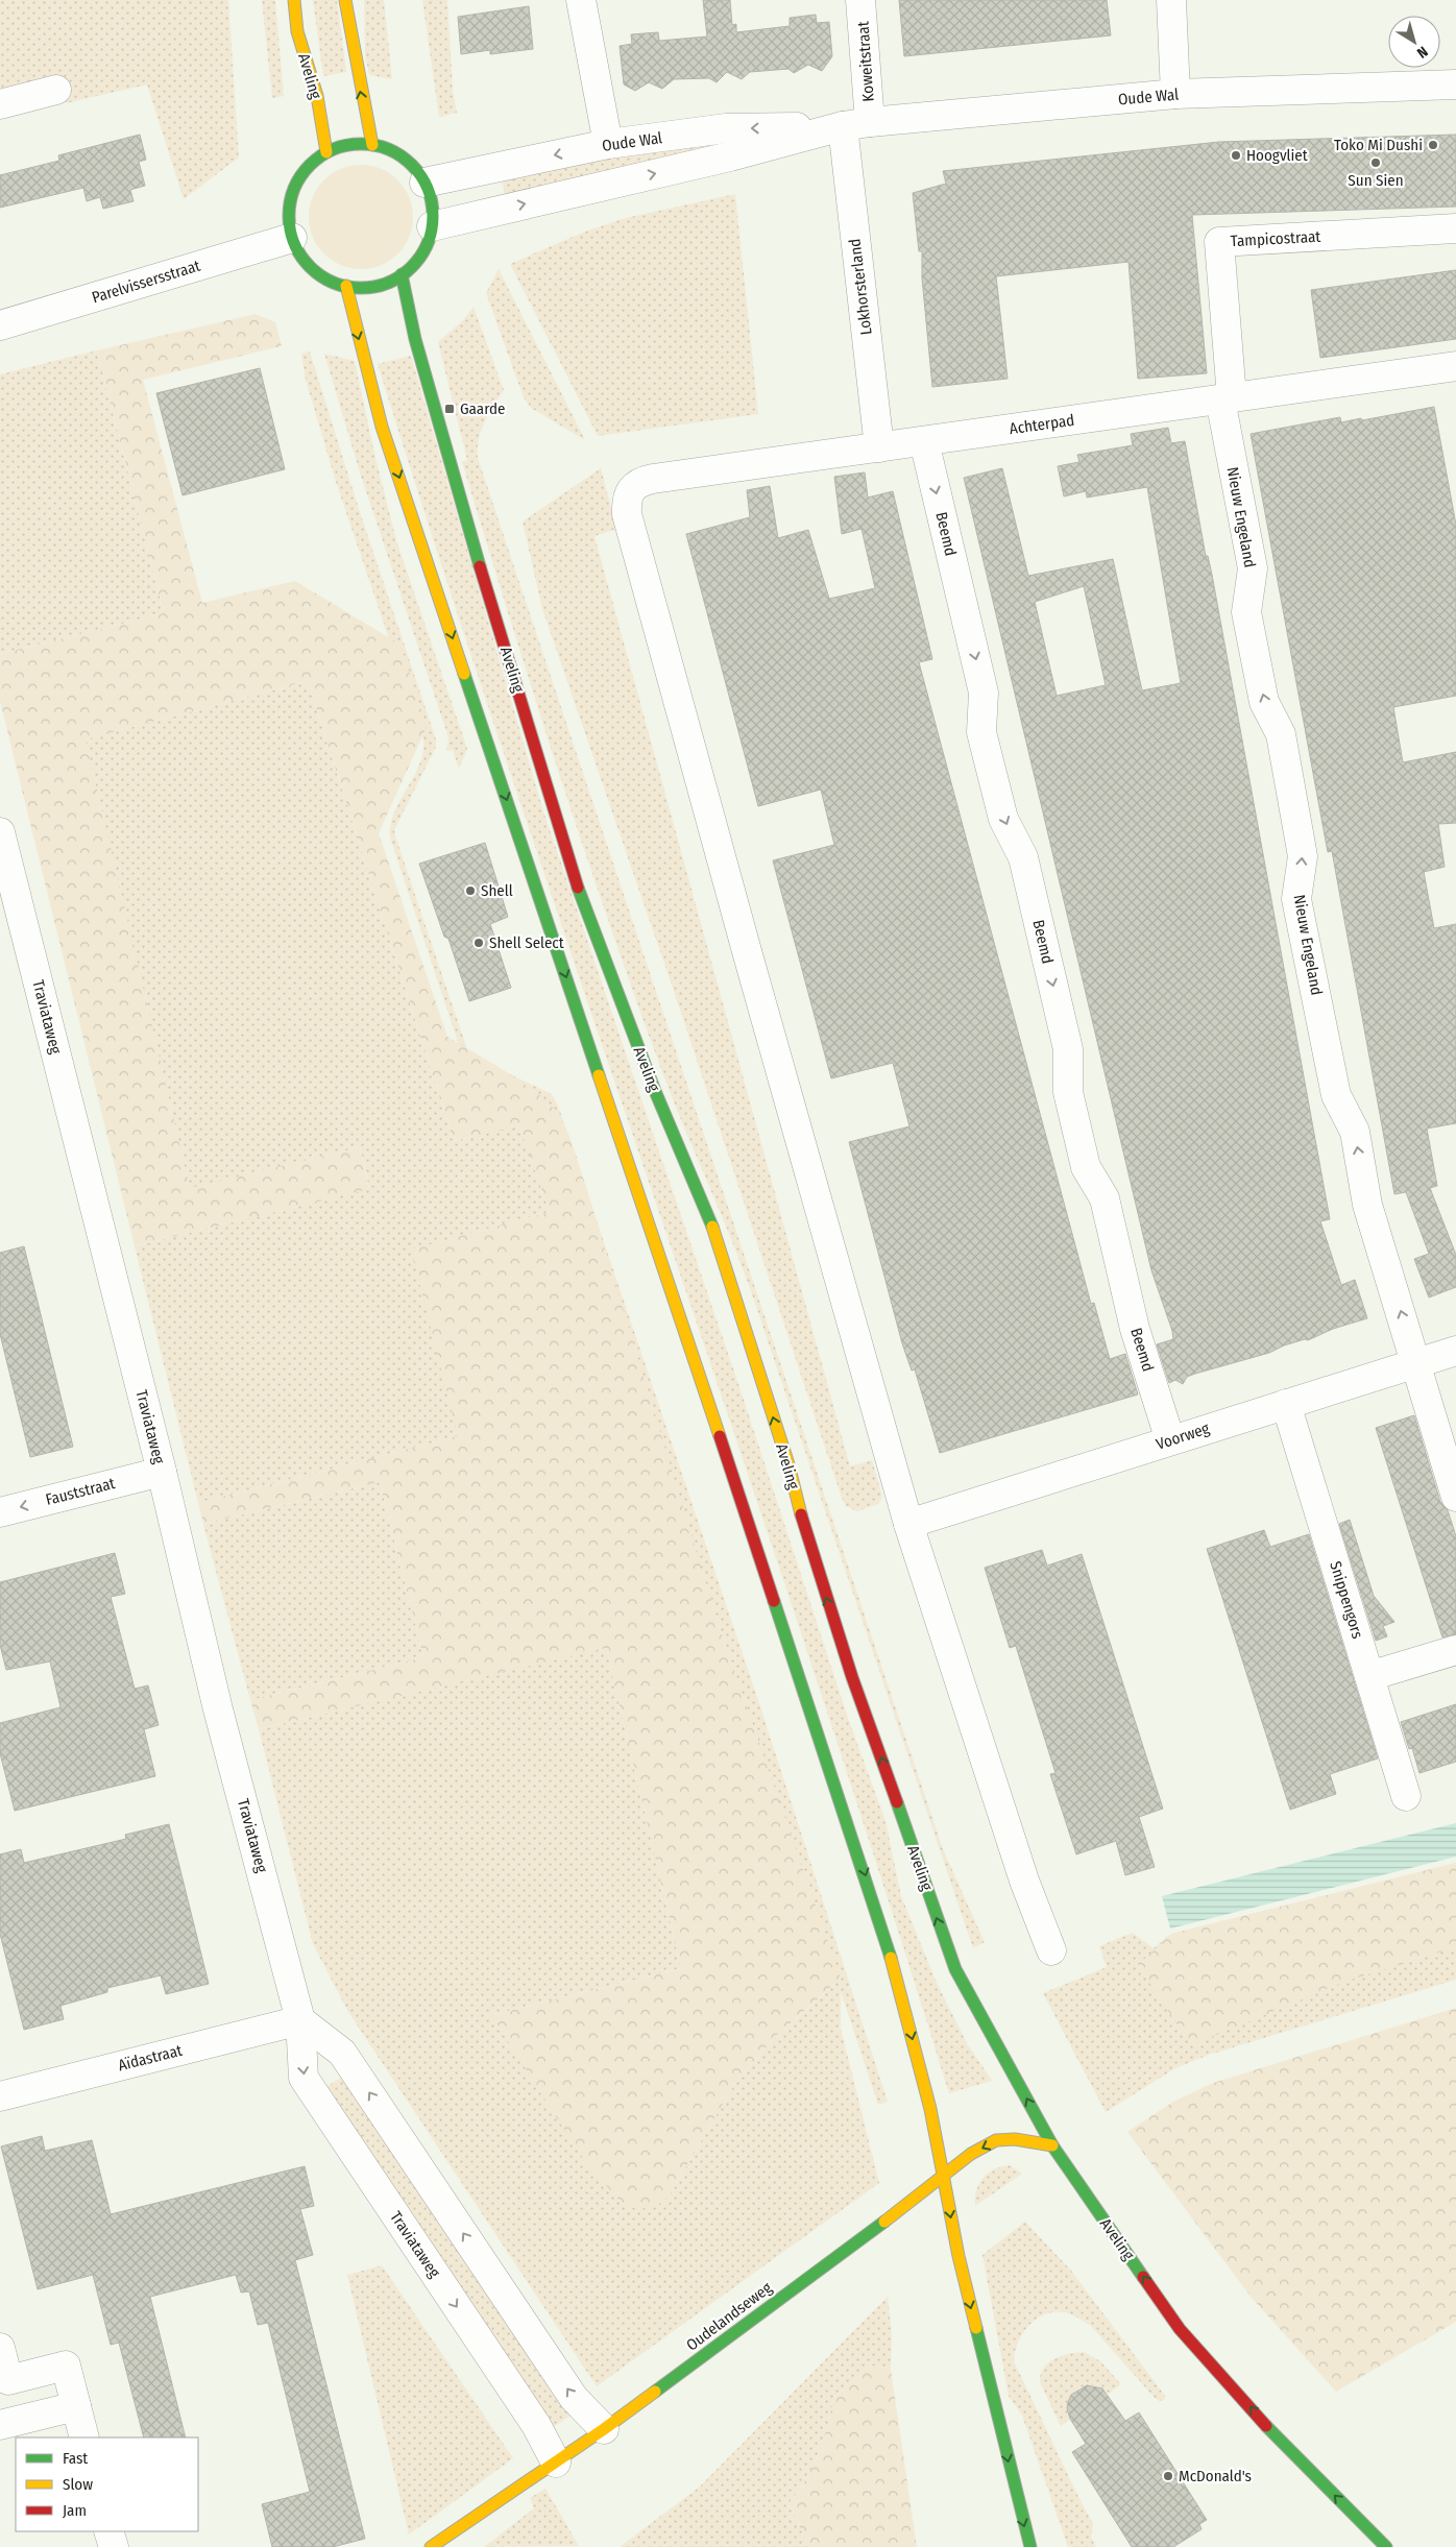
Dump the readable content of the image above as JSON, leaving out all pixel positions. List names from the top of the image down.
{
  "streets": {
    "main road": ["Aveling", "Oudelandseweg"],
    "street": [
      "Koweitstraat",
      "Oude Wal",
      "Tampicostraat",
      "Parelvissersstraat",
      "Lokhorsterland",
      "Achterpad",
      "Nieuw Engeland",
      "Beemd",
      "Traviataweg",
      "Voorweg",
      "Fauststraat",
      "Snippengors",
      "Aïdastraat"
    ]
  },
  "crossings": [
    ["Koweitstraat", "Oude Wal"],
    ["Aveling", "Oude Wal"],
    ["Aveling", "Parelvissersstraat"],
    ["Aveling", "Oudelandseweg"],
    ["Oude Wal", "Parelvissersstraat"],
    ["Oude Wal", "Lokhorsterland"],
    ["Tampicostraat", "Achterpad"],
    ["Tampicostraat", "Nieuw Engeland"],
    ["Lokhorsterland", "Achterpad"],
    ["Achterpad", "Nieuw Engeland"],
    ["Achterpad", "Beemd"],
    ["Achterpad", "Voorweg"],
    ["Nieuw Engeland", "Voorweg"],
    ["Beemd", "Voorweg"],
    ["Traviataweg", "Fauststraat"],
    ["Traviataweg", "Aïdastraat"],
    ["Traviataweg", "Oudelandseweg"],
    ["Voorweg", "Snippengors"]
  ],
  "one_way": ["Nieuw Engeland", "Beemd", "Fauststraat"],
  "places": {
    "other": [
      "Toko Mi Dushi",
      "Hoogvliet",
      "Sun Sien",
      "Shell",
      "Shell Select",
      "McDonald's"
    ],
    "transit": ["Gaarde"]
  },
  "legend": ["Fast", "Slow", "Jam"],
  "north": "bottom right"
}
